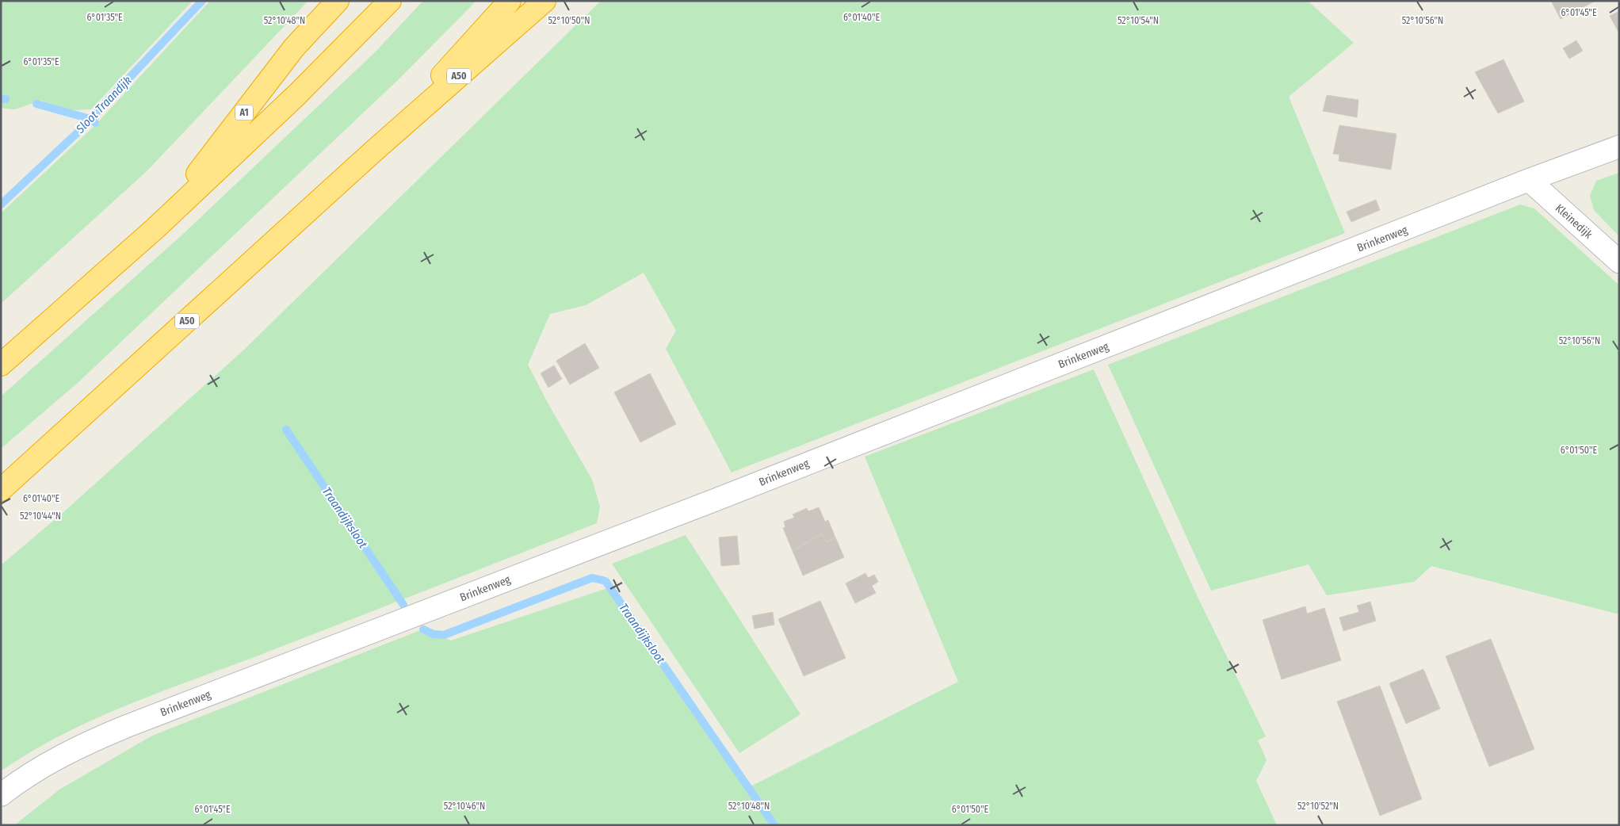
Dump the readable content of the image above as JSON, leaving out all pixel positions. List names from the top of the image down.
{
  "streets": {
    "highway": ["A50", "A1"],
    "street": ["Kleinedijk", "Brinkenweg"]
  },
  "crossings": [
    ["Kleinedijk", "Brinkenweg"]
  ],
  "water": ["Sloot Traandijk", "Traandijksloot"],
  "coordinates": [
    "6°01'45\"E",
    "6°01'35\"E",
    "6°01'40\"E",
    "52°10'48\"N",
    "52°10'50\"N",
    "52°10'54\"N",
    "52°10'56\"N",
    "6°01'50\"E",
    "52°10'44\"N",
    "52°10'46\"N",
    "52°10'52\"N"
  ]
}
